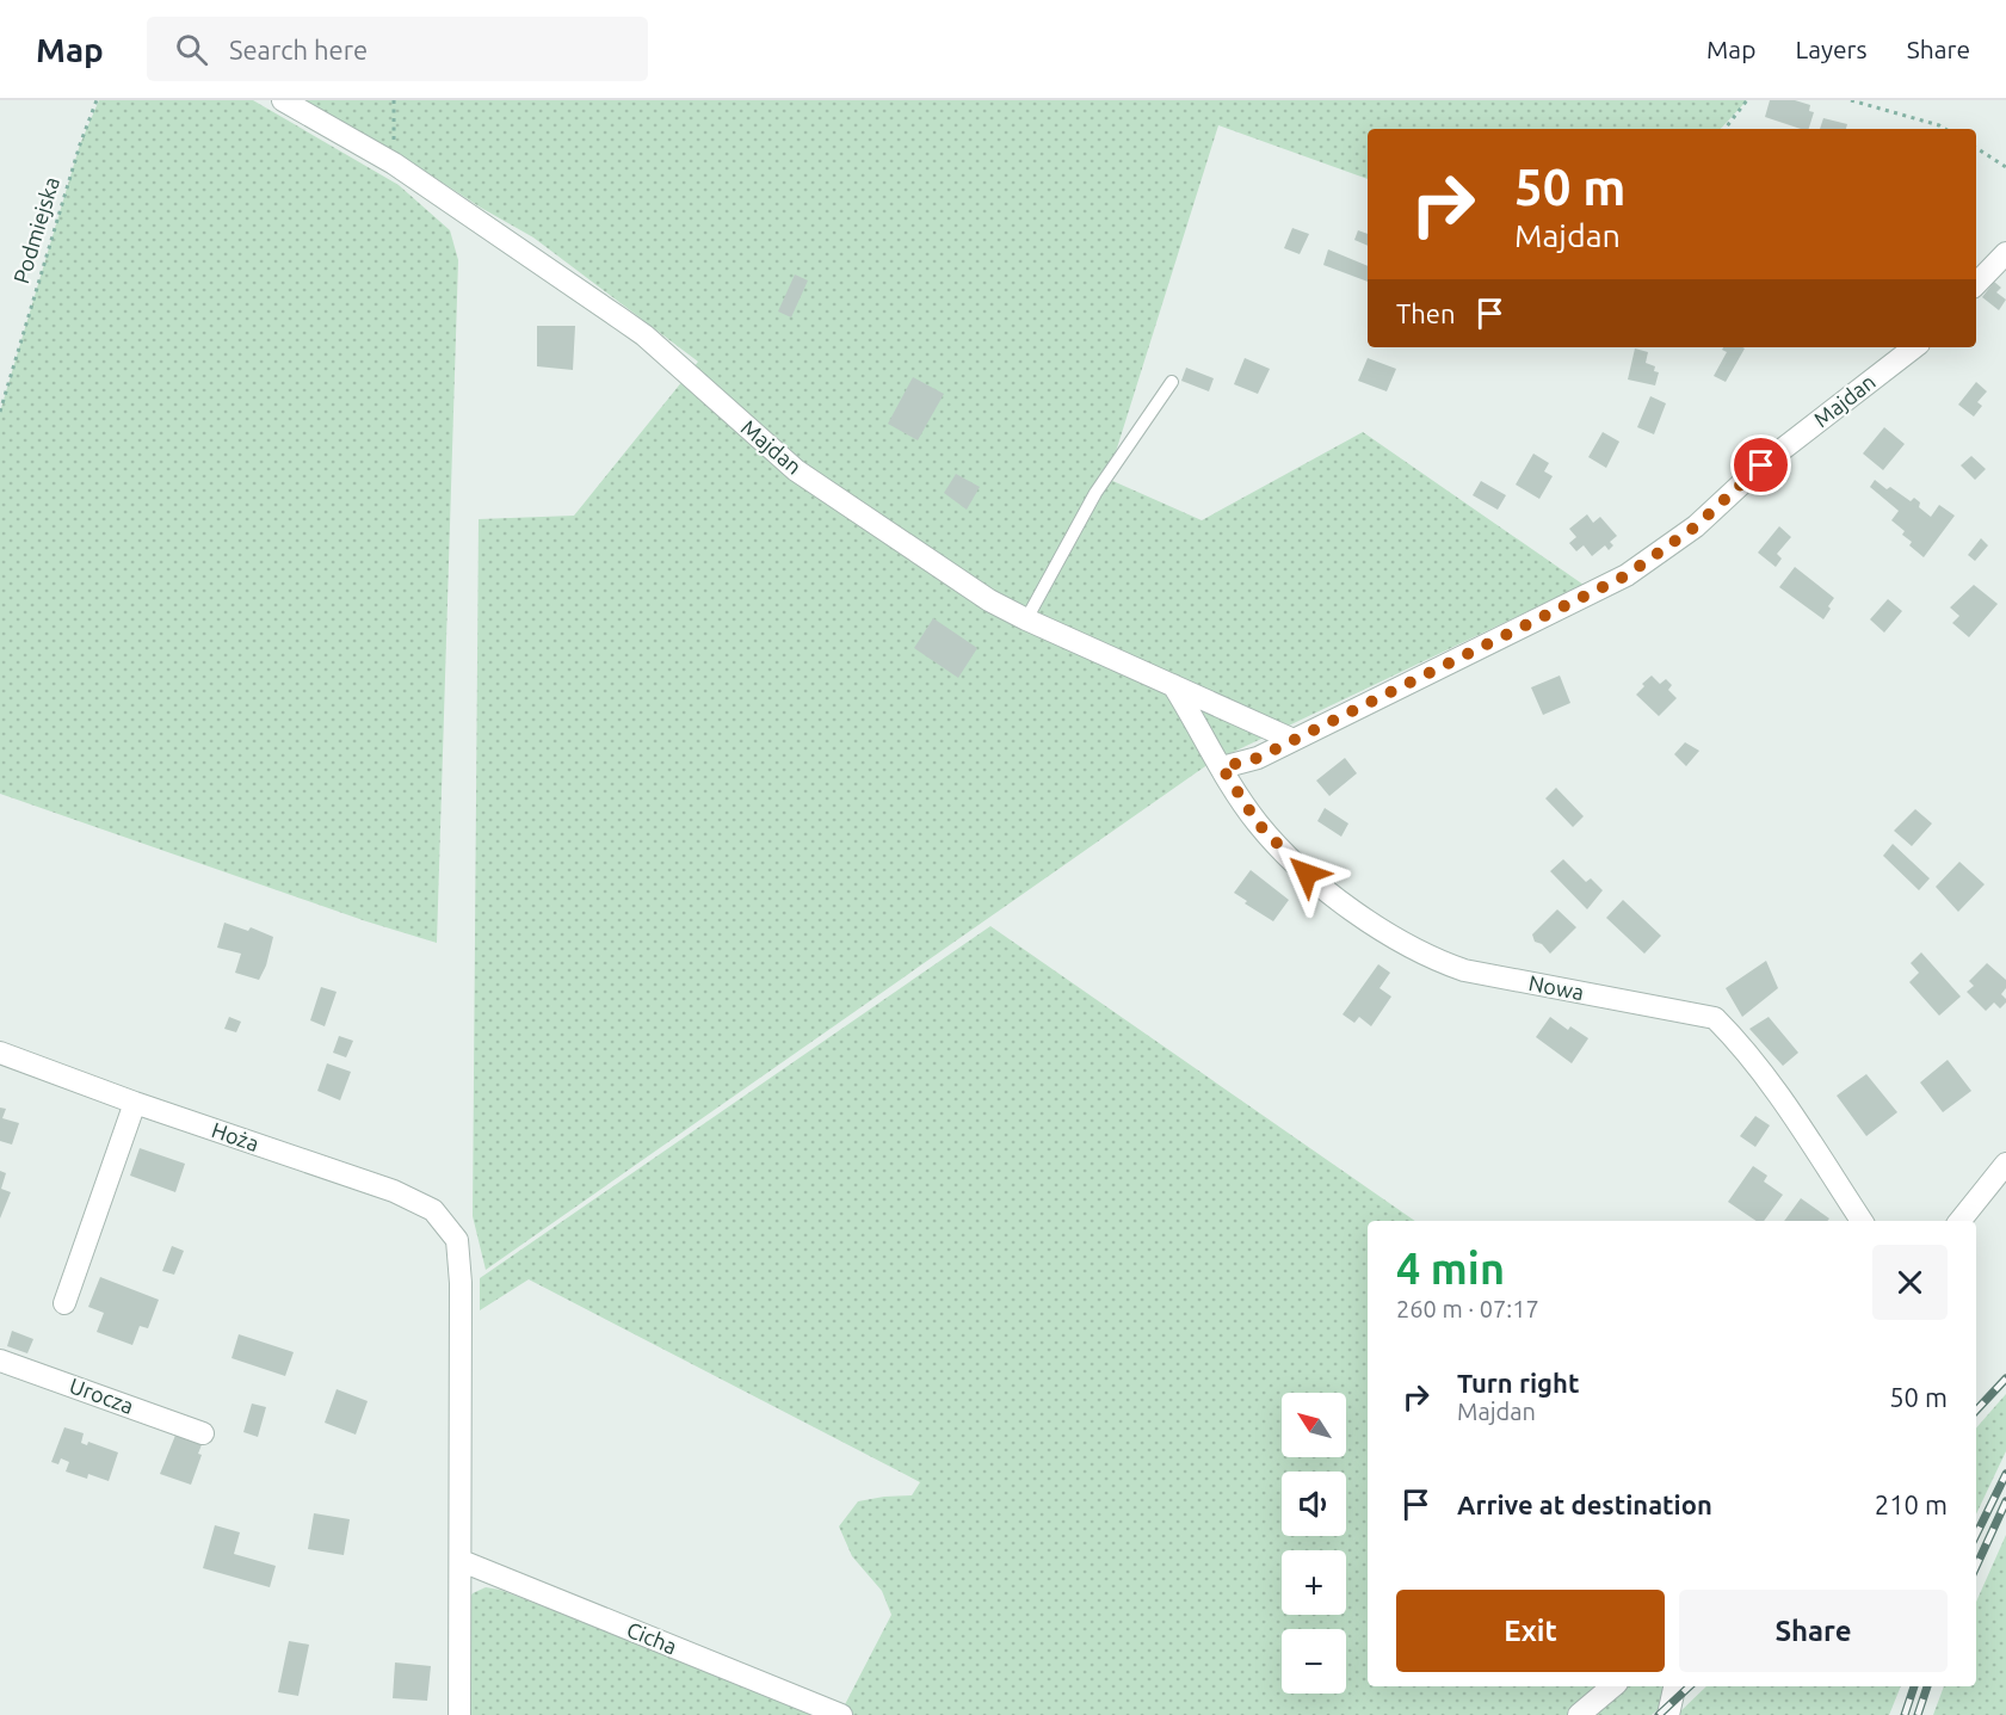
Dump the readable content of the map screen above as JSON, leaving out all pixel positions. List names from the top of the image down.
{
  "streets": {
    "street": [
      "Majdan",
      "Nowa",
      "Hoża",
      "Urocza",
      "Cicha"
    ],
    "path": ["Podmiejska"]
  },
  "crossings": [
    ["Majdan", "Nowa"],
    ["Hoża", "Cicha"]
  ],
  "north": "top left",
  "page": {
    "header": "Map",
    "search": "Search here",
    "nav": ["Map", "Layers", "Share"],
    "turn": ["50 m", "Majdan"],
    "then": "Then",
    "heading": ["4 min", "260 m · 07:17"],
    "list": [
      {
        "name": "Turn right",
        "note": "Majdan",
        "value": "50 m"
      },
      {
        "name": "Arrive at destination",
        "value": "210 m"
      }
    ],
    "map_buttons": ["+", "−"],
    "buttons": ["Exit", "Share"]
  }
}
